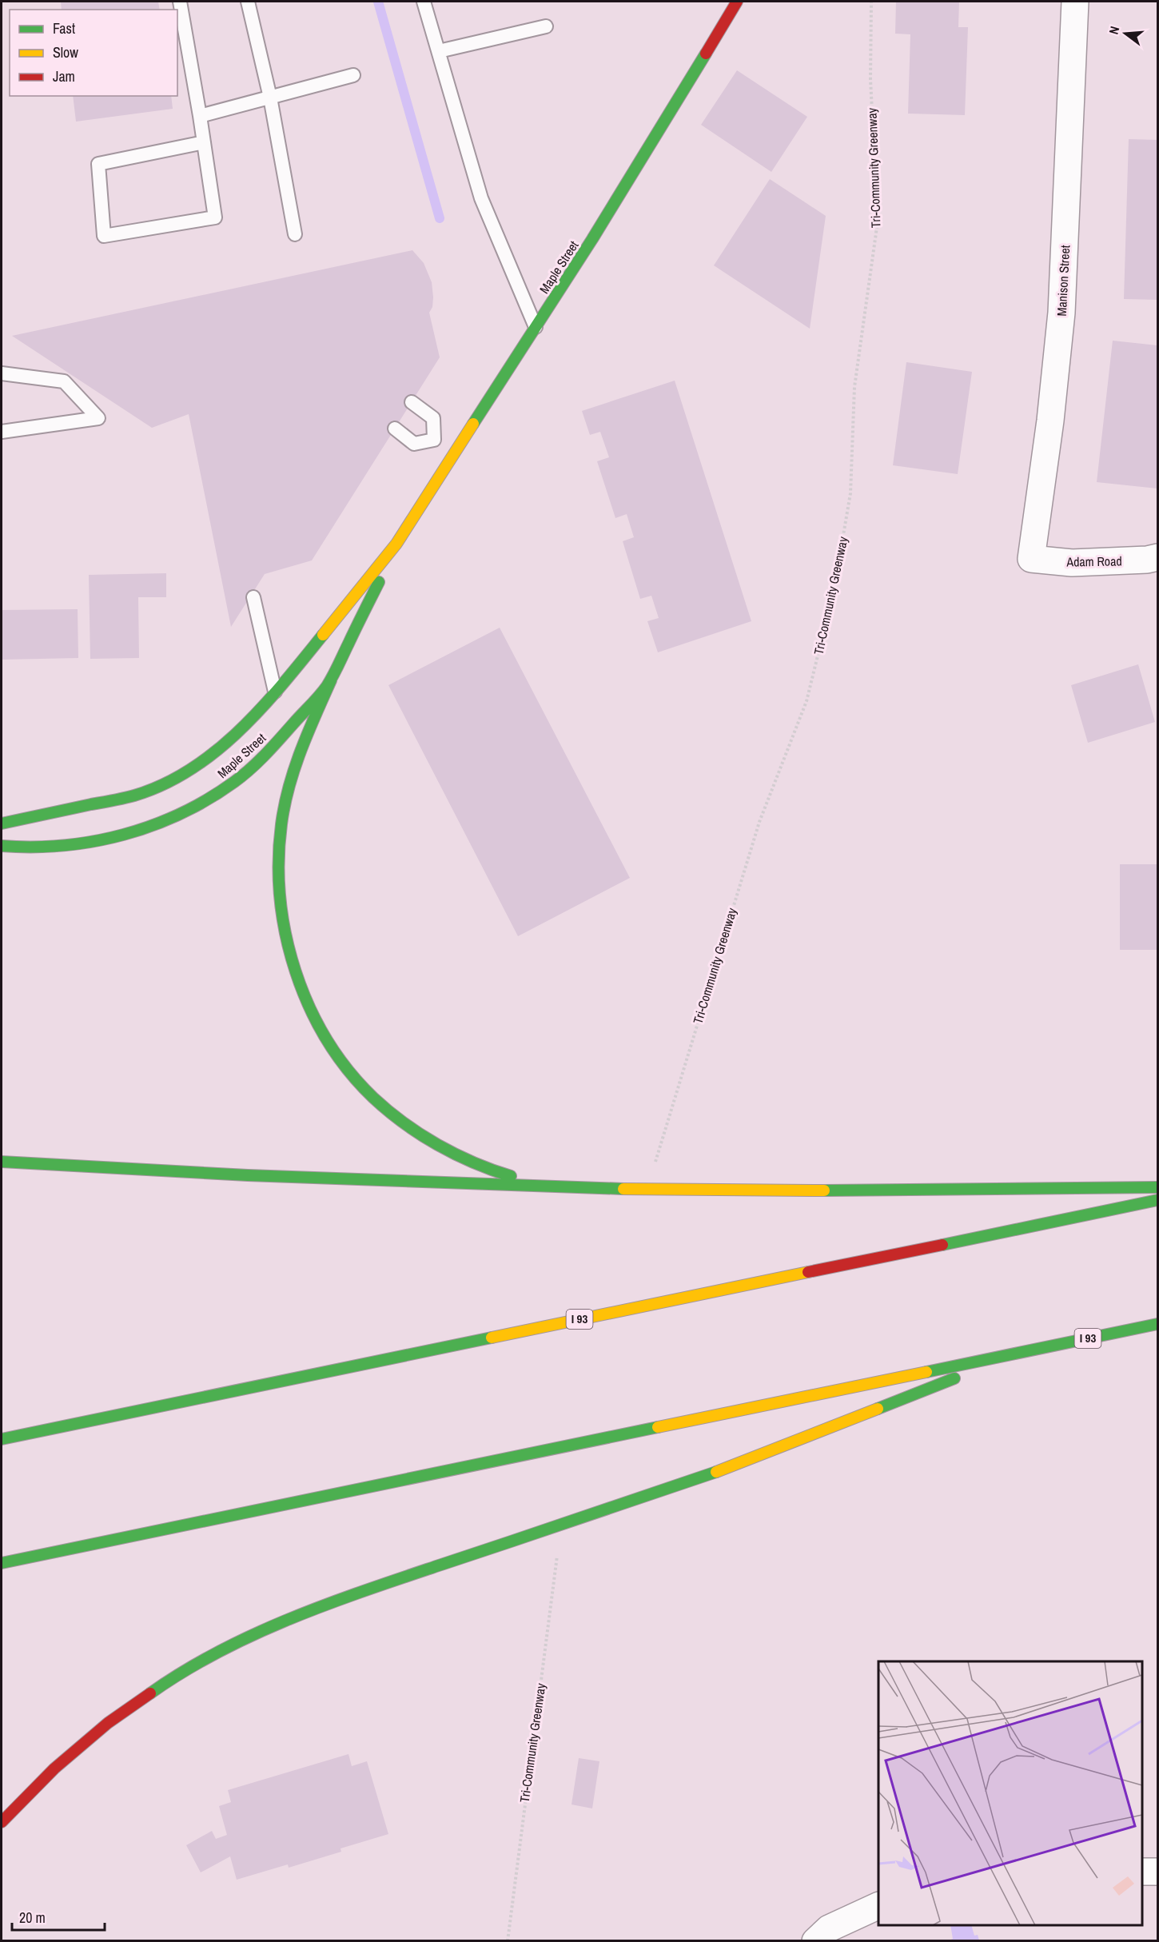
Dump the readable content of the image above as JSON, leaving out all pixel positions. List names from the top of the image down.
{
  "streets": {
    "main road": ["Maple Street", "I 93"],
    "street": ["Manison Street", "Adam Road"],
    "path": ["Tri-Community Greenway"]
  },
  "crossings": [
    ["Manison Street", "Adam Road"]
  ],
  "legend": ["Fast", "Slow", "Jam"],
  "scale_bar": "20 m",
  "north": "left"
}
